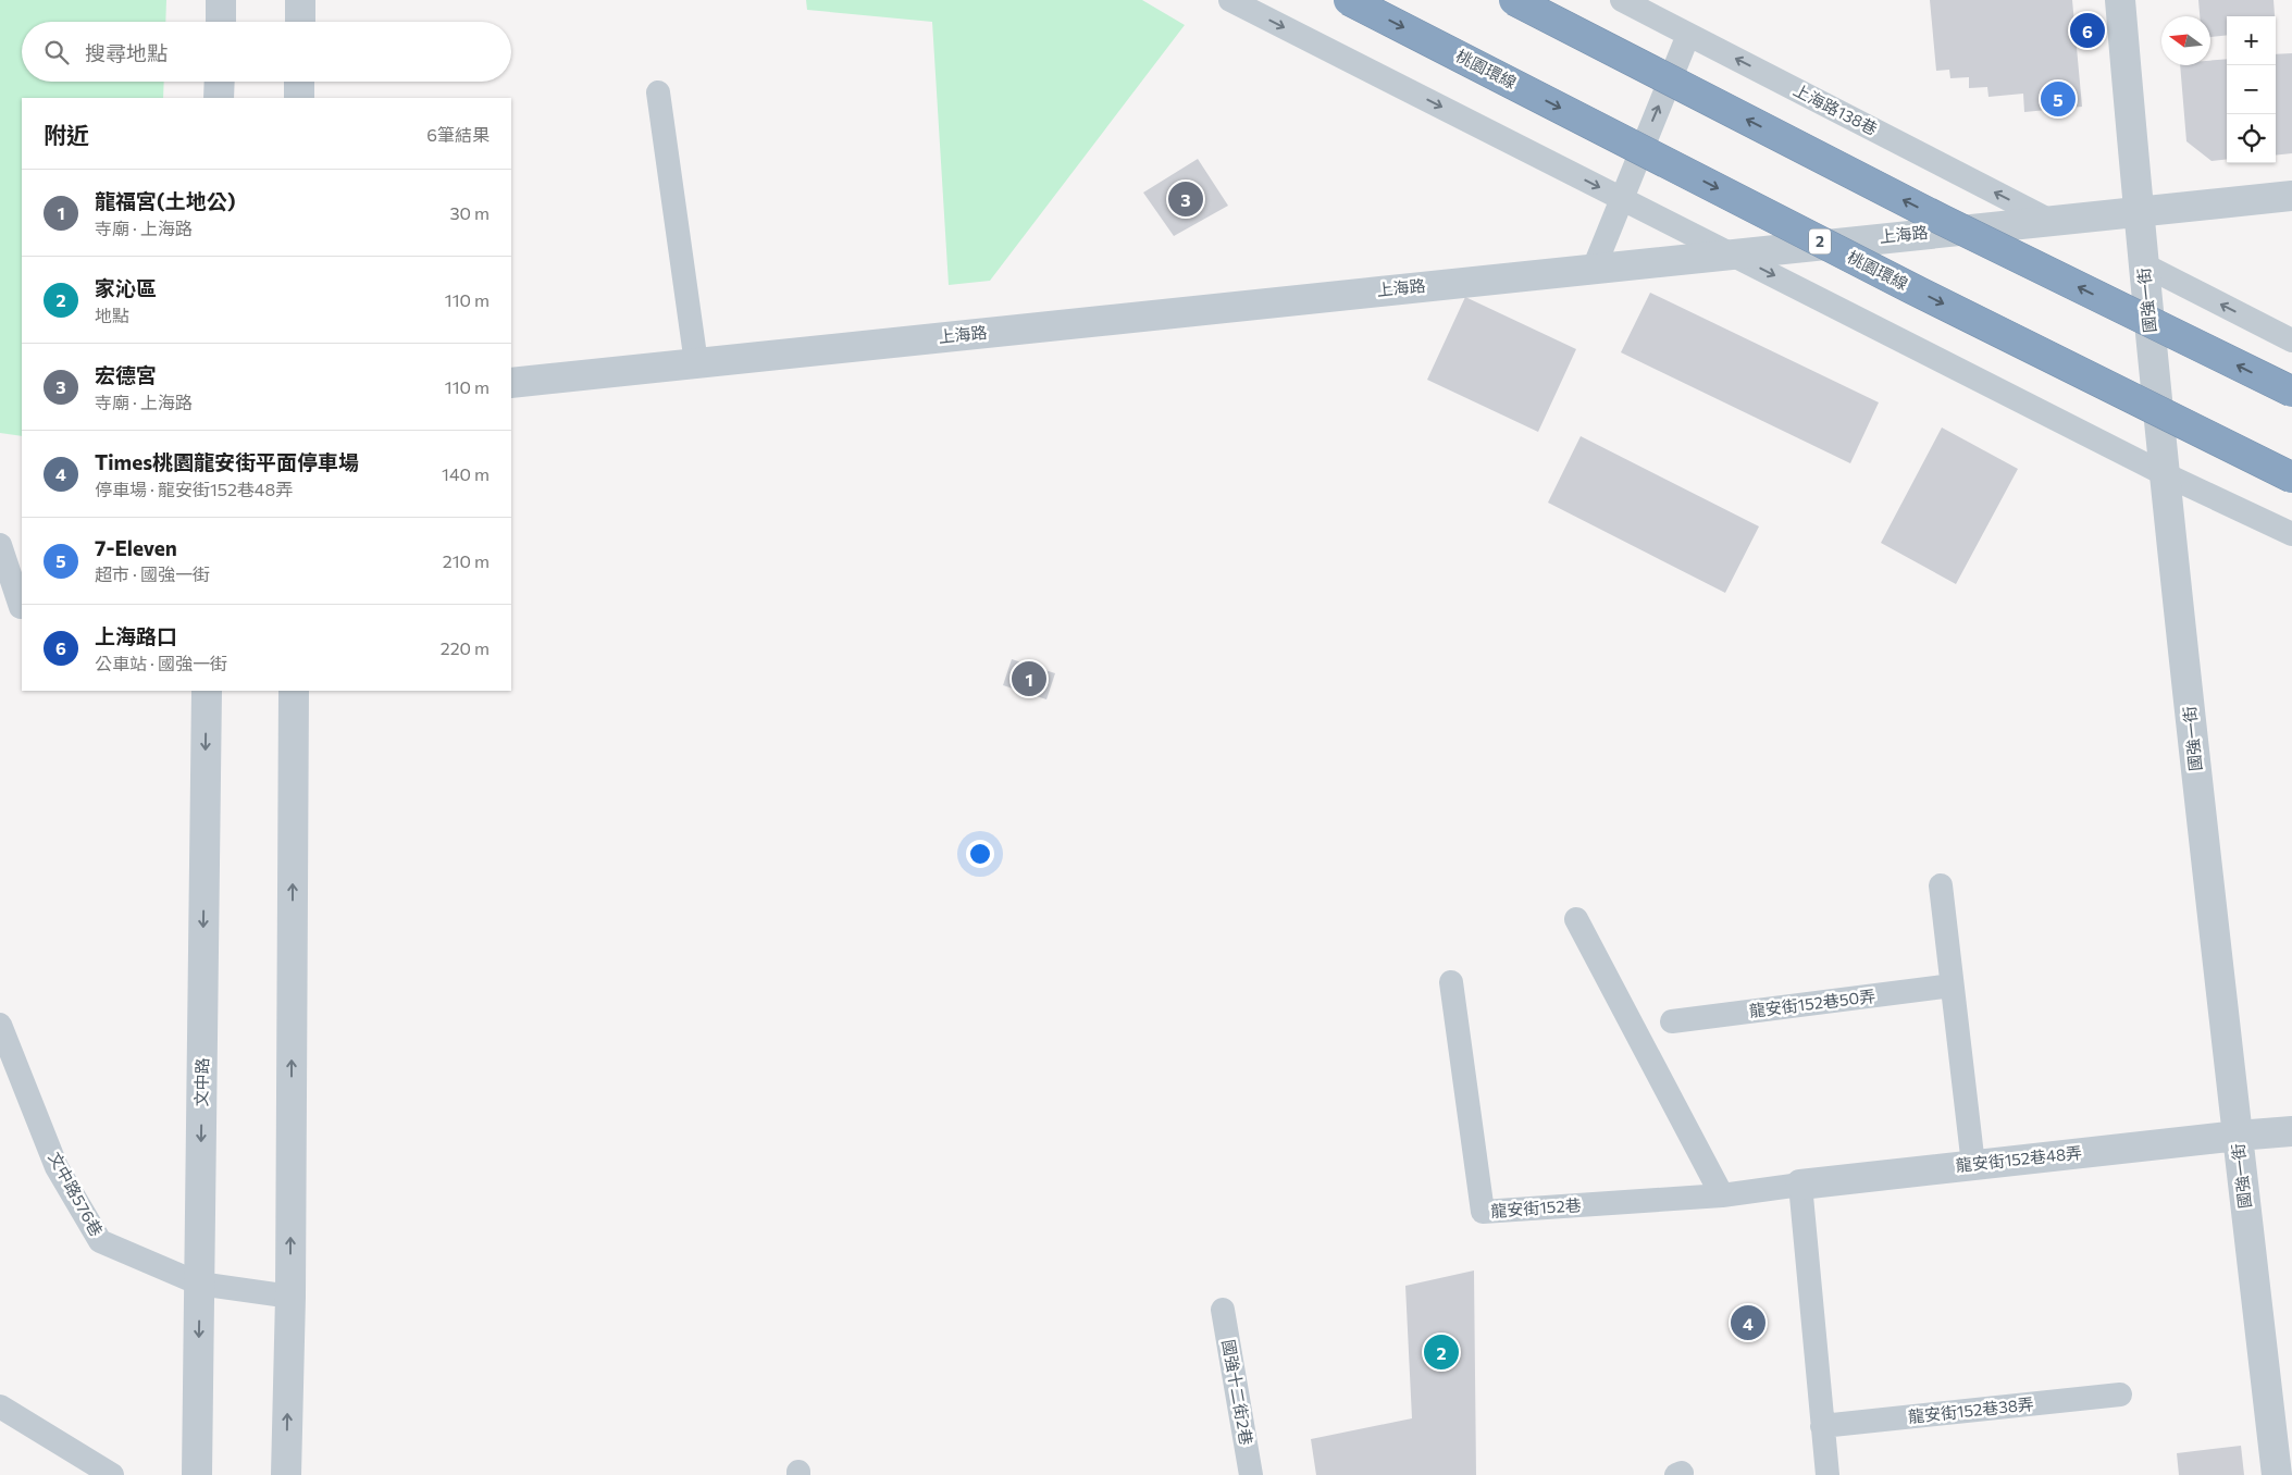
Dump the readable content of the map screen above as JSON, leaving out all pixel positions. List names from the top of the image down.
{
  "streets": {
    "highway": ["桃園環線", "2"],
    "street": [
      "上海路",
      "國強一街",
      "文中路",
      "龍安街152巷48弄"
    ],
    "lane": [
      "上海路138巷",
      "龍安街152巷50弄",
      "文中路576巷",
      "龍安街152巷",
      "國強十二街2巷",
      "龍安街152巷38弄"
    ]
  },
  "crossings": [
    ["上海路138巷", "上海路"],
    ["上海路", "國強一街"],
    ["國強一街", "龍安街152巷48弄"],
    ["文中路", "文中路576巷"],
    ["龍安街152巷48弄", "龍安街152巷"]
  ],
  "north": "left",
  "page": {
    "pins": [
      "6",
      "5",
      "3",
      "1",
      "4",
      "2"
    ],
    "map_buttons": ["+", "−"],
    "search": "搜尋地點",
    "heading": ["附近", "6筆結果"],
    "list": [
      {
        "mark": "1",
        "name": "龍福宮(土地公)",
        "note": "寺廟 · 上海路",
        "value": "30 m"
      },
      {
        "mark": "2",
        "name": "家沁區",
        "note": "地點",
        "value": "110 m"
      },
      {
        "mark": "3",
        "name": "宏德宮",
        "note": "寺廟 · 上海路",
        "value": "110 m"
      },
      {
        "mark": "4",
        "name": "Times桃園龍安街平面停車場",
        "note": "停車場 · 龍安街152巷48弄",
        "value": "140 m"
      },
      {
        "mark": "5",
        "name": "7-Eleven",
        "note": "超市 · 國強一街",
        "value": "210 m"
      },
      {
        "mark": "6",
        "name": "上海路口",
        "note": "公車站 · 國強一街",
        "value": "220 m"
      }
    ]
  }
}
